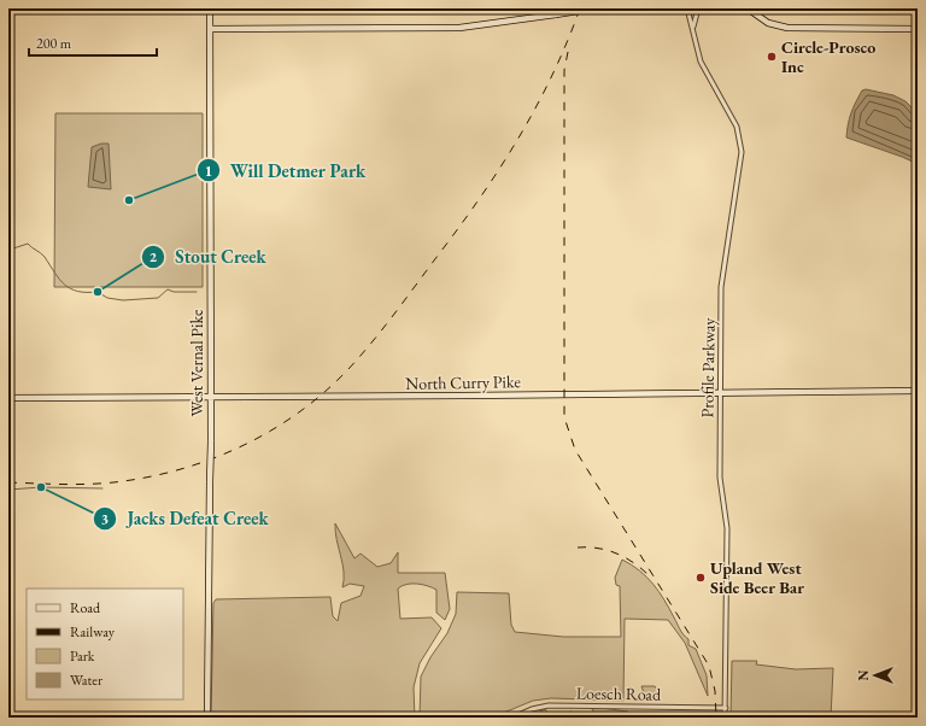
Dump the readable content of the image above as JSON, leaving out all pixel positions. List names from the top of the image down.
{
  "streets": {
    "main road": ["West Vernal Pike", "North Curry Pike"],
    "street": ["Profile Parkway", "Loesch Road"]
  },
  "crossings": [
    ["West Vernal Pike", "North Curry Pike"],
    ["Profile Parkway", "North Curry Pike"],
    ["Profile Parkway", "Loesch Road"]
  ],
  "places": [
    "Circle-Prosco Inc",
    "Will Detmer Park",
    "Stout Creek",
    "Jacks Defeat Creek",
    "Upland West Side Beer Bar"
  ],
  "legend": [
    "Road",
    "Railway",
    "Park",
    "Water"
  ],
  "scale_bar": "200 m",
  "north": "left"
}
